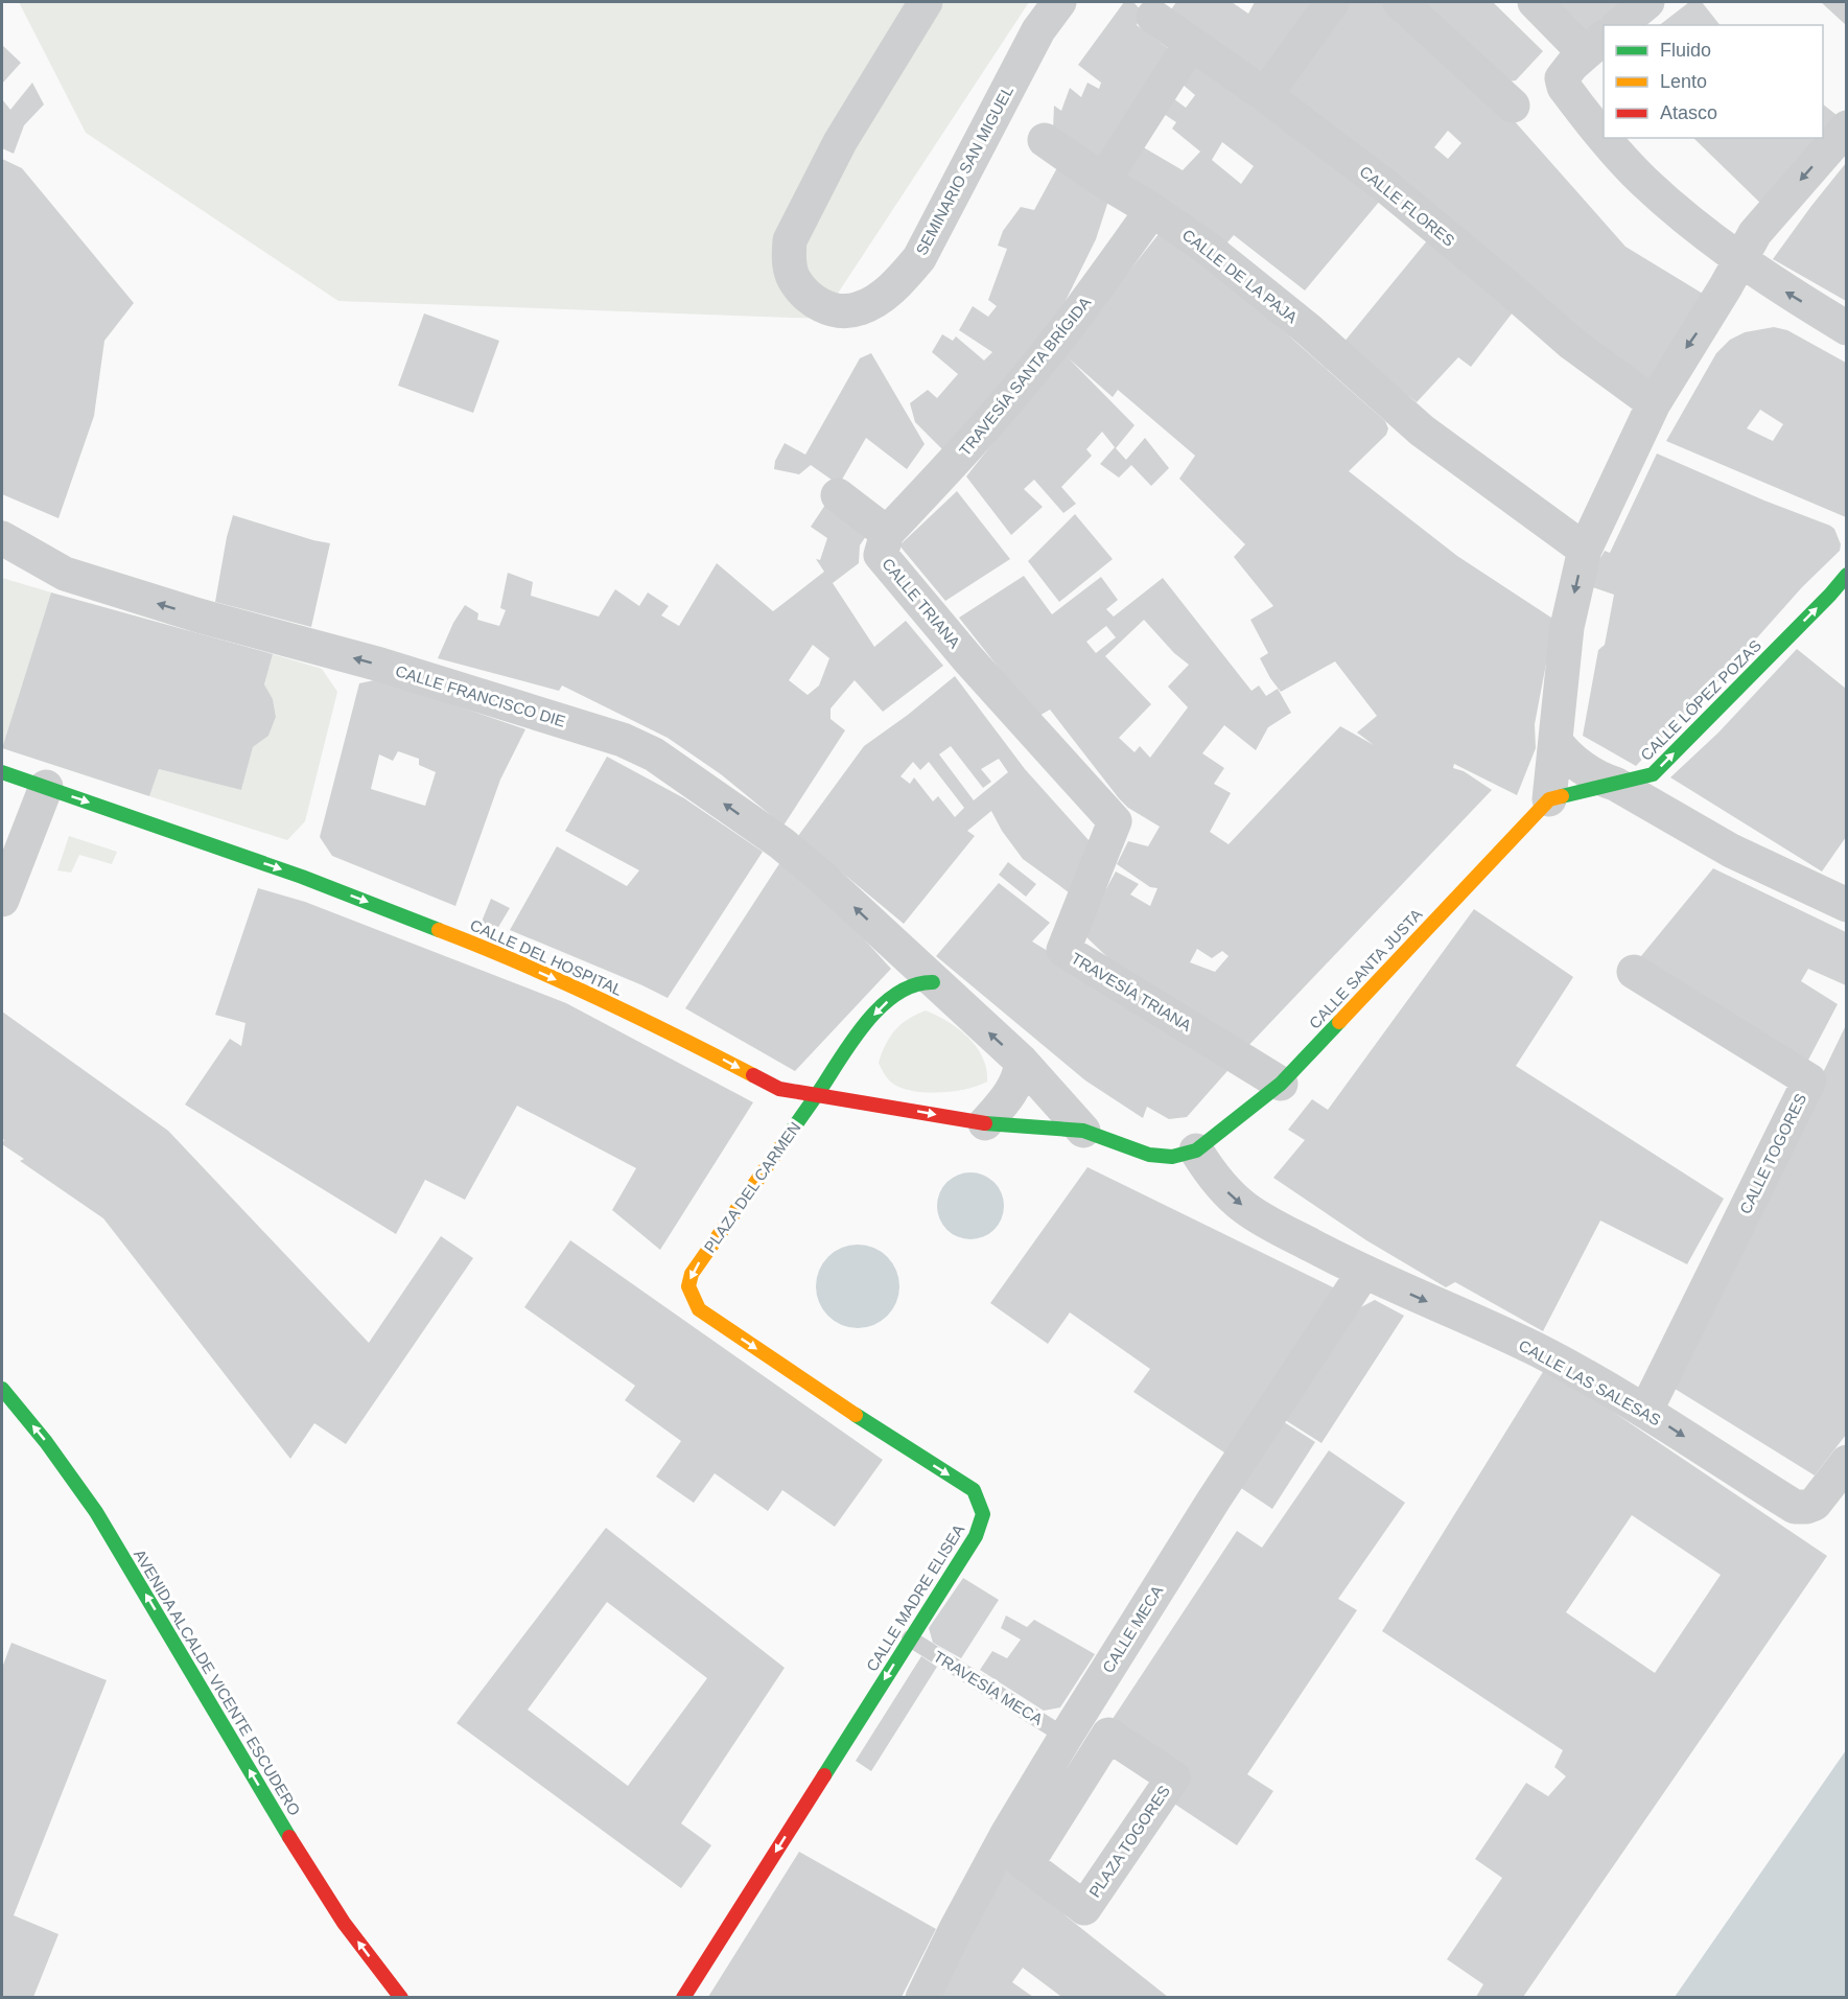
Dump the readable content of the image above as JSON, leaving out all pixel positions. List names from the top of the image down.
{
  "streets": {
    "street": [
      "SEMINARIO SAN MIGUEL",
      "CALLE FLORES",
      "CALLE DE LA PAJA",
      "TRAVESÍA SANTA BRÍGIDA",
      "CALLE TRIANA",
      "CALLE FRANCISCO DIE",
      "CALLE LÓPEZ POZAS",
      "CALLE DEL HOSPITAL",
      "CALLE SANTA JUSTA",
      "TRAVESÍA TRIANA",
      "CALLE TOGORES",
      "PLAZA DEL CARMEN",
      "CALLE LAS SALESAS",
      "CALLE MADRE ELISEA",
      "CALLE MECA",
      "AVENIDA ALCALDE VICENTE ESCUDERO",
      "PLAZA TOGORES"
    ],
    "lane": ["TRAVESÍA MECA"]
  },
  "crossings": [
    ["CALLE DE LA PAJA", "TRAVESÍA SANTA BRÍGIDA"],
    ["TRAVESÍA SANTA BRÍGIDA", "CALLE TRIANA"],
    ["CALLE TRIANA", "TRAVESÍA TRIANA"],
    ["CALLE FRANCISCO DIE", "CALLE DEL HOSPITAL"],
    ["CALLE FRANCISCO DIE", "PLAZA DEL CARMEN"],
    ["CALLE LÓPEZ POZAS", "CALLE SANTA JUSTA"],
    ["CALLE DEL HOSPITAL", "CALLE SANTA JUSTA"],
    ["CALLE DEL HOSPITAL", "PLAZA DEL CARMEN"],
    ["CALLE DEL HOSPITAL", "CALLE LAS SALESAS"],
    ["CALLE SANTA JUSTA", "TRAVESÍA TRIANA"],
    ["CALLE SANTA JUSTA", "CALLE LAS SALESAS"],
    ["CALLE TOGORES", "CALLE LAS SALESAS"],
    ["PLAZA DEL CARMEN", "CALLE MADRE ELISEA"],
    ["CALLE LAS SALESAS", "CALLE MECA"],
    ["CALLE MADRE ELISEA", "TRAVESÍA MECA"],
    ["CALLE MECA", "TRAVESÍA MECA"]
  ],
  "one_way": [
    "CALLE FRANCISCO DIE",
    "CALLE LÓPEZ POZAS",
    "CALLE DEL HOSPITAL",
    "PLAZA DEL CARMEN",
    "CALLE LAS SALESAS",
    "AVENIDA ALCALDE VICENTE ESCUDERO"
  ],
  "legend": ["Fluido", "Lento", "Atasco"]
}
